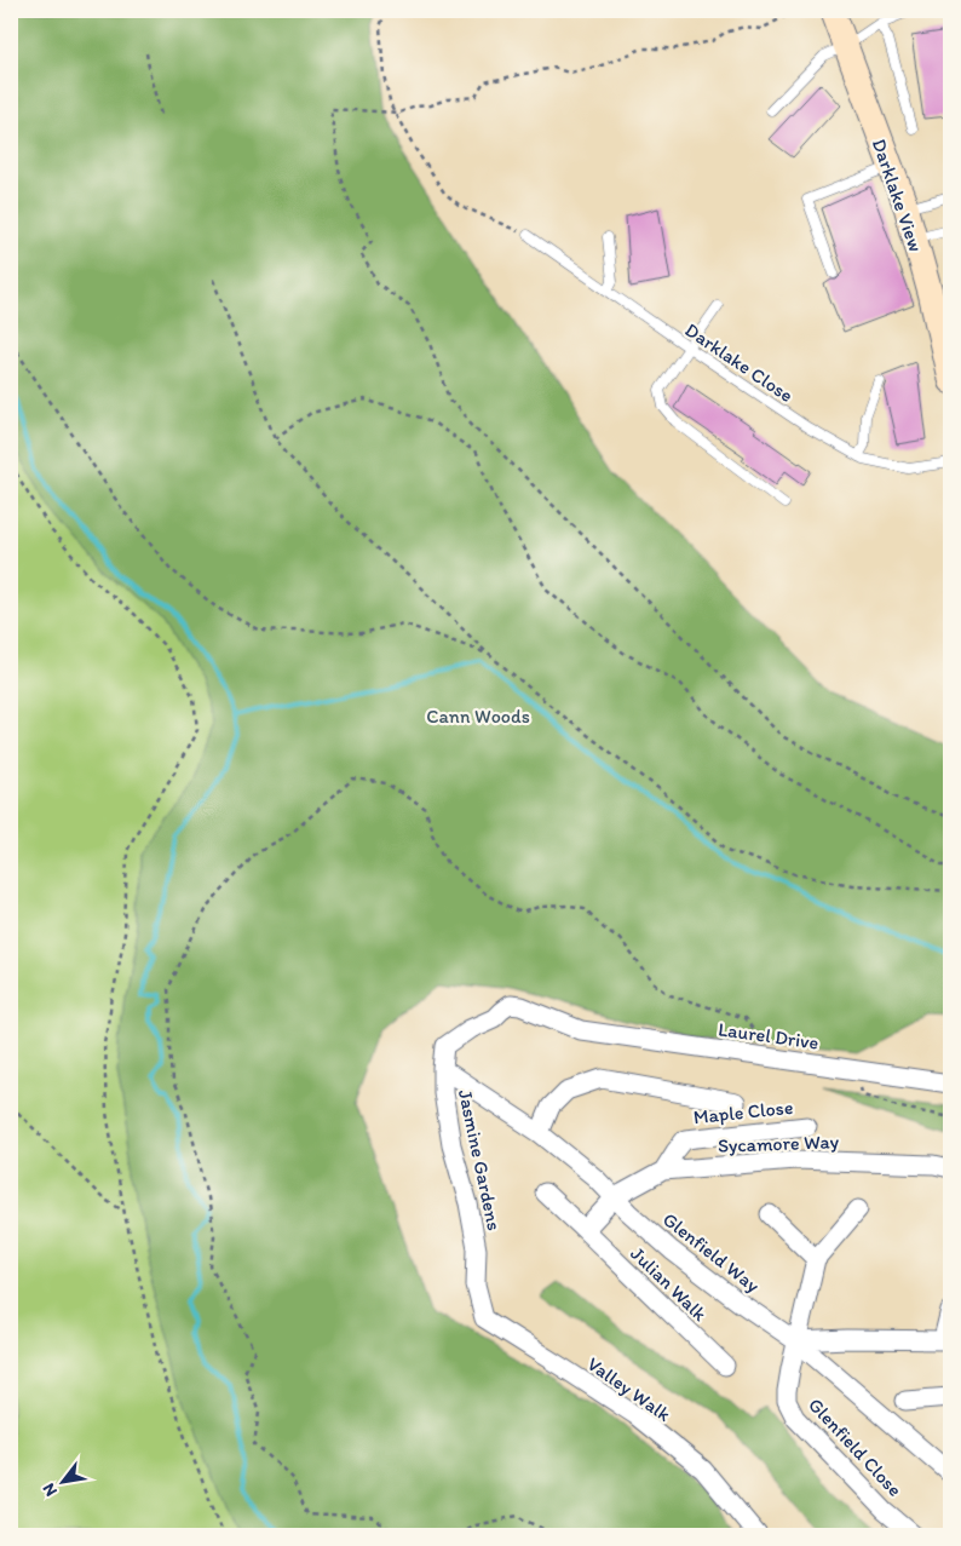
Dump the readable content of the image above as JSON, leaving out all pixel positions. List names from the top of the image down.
{
  "streets": {
    "street": [
      "Darklake View",
      "Laurel Drive",
      "Maple Close",
      "Sycamore Way",
      "Jasmine Gardens",
      "Glenfield Way",
      "Julian Walk",
      "Valley Walk",
      "Glenfield Close"
    ],
    "lane": ["Darklake Close"]
  },
  "crossings": [
    ["Laurel Drive", "Jasmine Gardens"],
    ["Maple Close", "Sycamore Way"],
    ["Sycamore Way", "Glenfield Way"],
    ["Jasmine Gardens", "Glenfield Way"],
    ["Jasmine Gardens", "Valley Walk"],
    ["Glenfield Way", "Glenfield Close"]
  ],
  "parks": ["Cann Woods"],
  "north": "bottom left"
}
